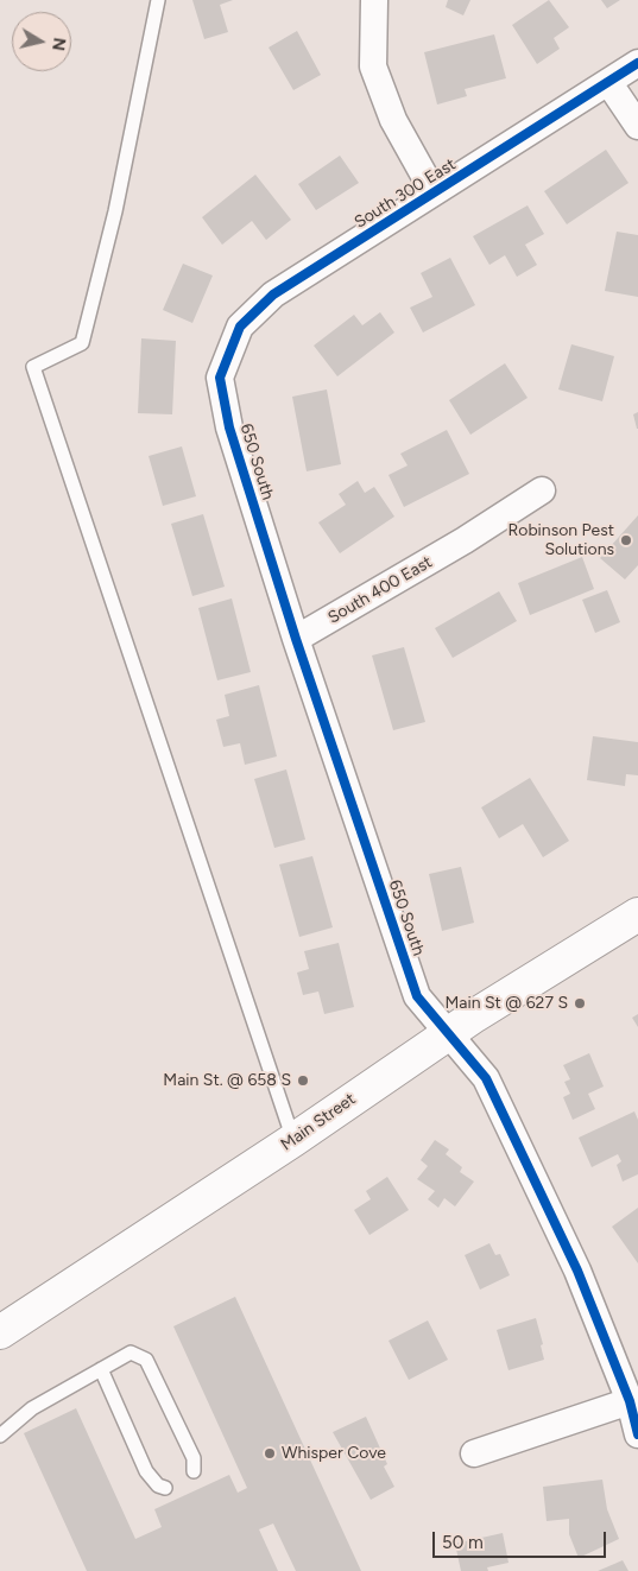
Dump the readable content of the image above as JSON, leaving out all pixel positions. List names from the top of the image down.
{
  "streets": {
    "main road": ["Main Street"],
    "street": ["South 300 East", "650 South", "South 400 East"]
  },
  "crossings": [
    ["South 300 East", "650 South"],
    ["650 South", "South 400 East"],
    ["650 South", "Main Street"]
  ],
  "places": [
    "Robinson Pest Solutions",
    "Main St @ 627 S",
    "Main St. @ 658 S",
    "Whisper Cove"
  ],
  "scale_bar": "50 m",
  "north": "right"
}
